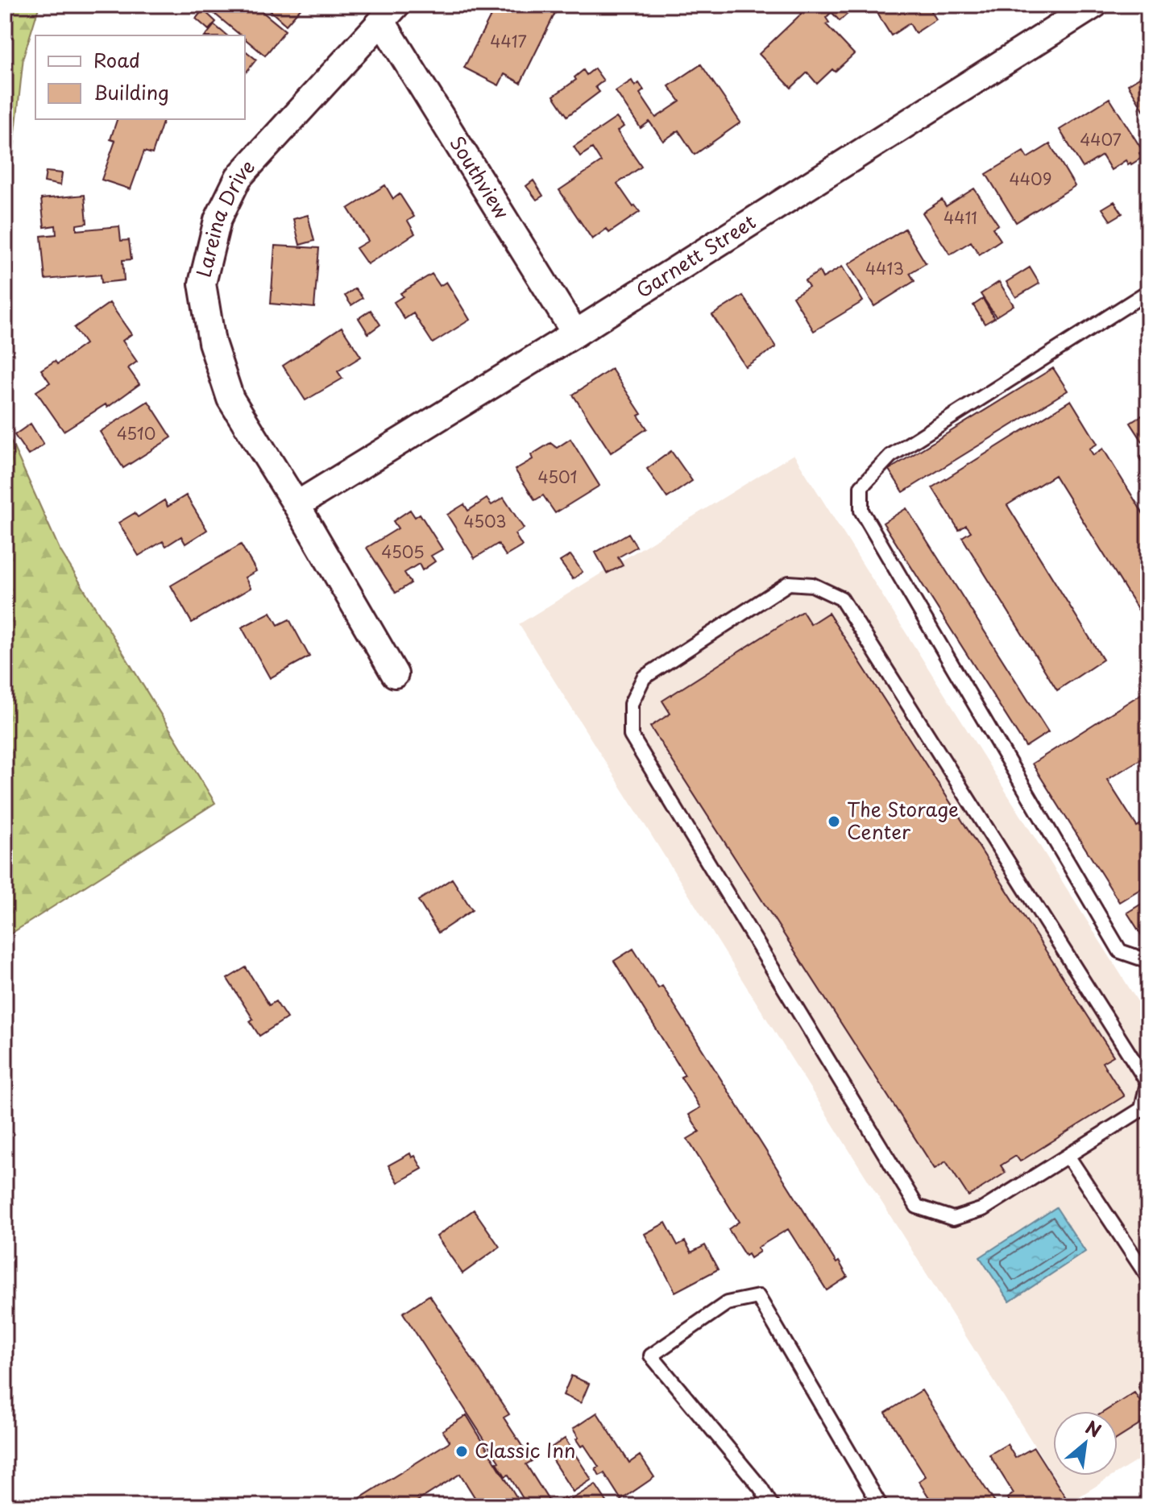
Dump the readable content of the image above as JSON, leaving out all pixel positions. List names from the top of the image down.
{
  "streets": {
    "street": ["Southview", "Lareina Drive", "Garnett Street"]
  },
  "crossings": [
    ["Southview", "Lareina Drive"],
    ["Southview", "Garnett Street"],
    ["Lareina Drive", "Garnett Street"]
  ],
  "places": ["The Storage Center", "Classic Inn"],
  "house_numbers": [
    "4417",
    "4407",
    "4409",
    "4411",
    "4413",
    "4510",
    "4501",
    "4503",
    "4505"
  ],
  "legend": ["Road", "Building"],
  "north": "top right"
}
